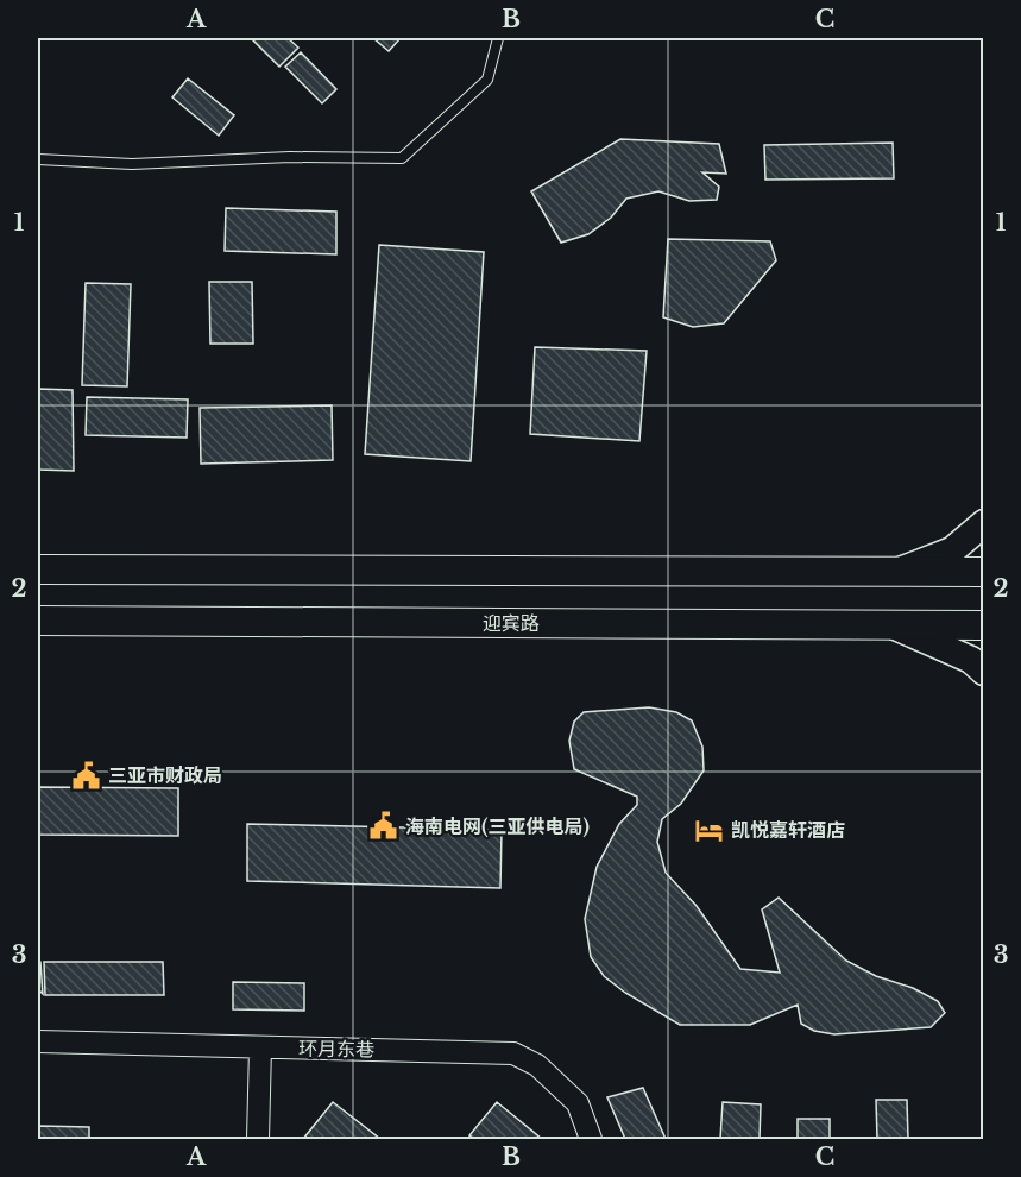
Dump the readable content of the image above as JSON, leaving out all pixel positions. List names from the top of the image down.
{
  "streets": {
    "highway": ["迎宾路"],
    "street": ["环月东巷"]
  },
  "places": {
    "public building": ["三亚市财政局", "海南电网(三亚供电局)"],
    "hotel": ["凯悦嘉轩酒店"]
  },
  "grid": {
    "columns": ["A", "B", "C"],
    "rows": ["1", "2", "3"]
  }
}
